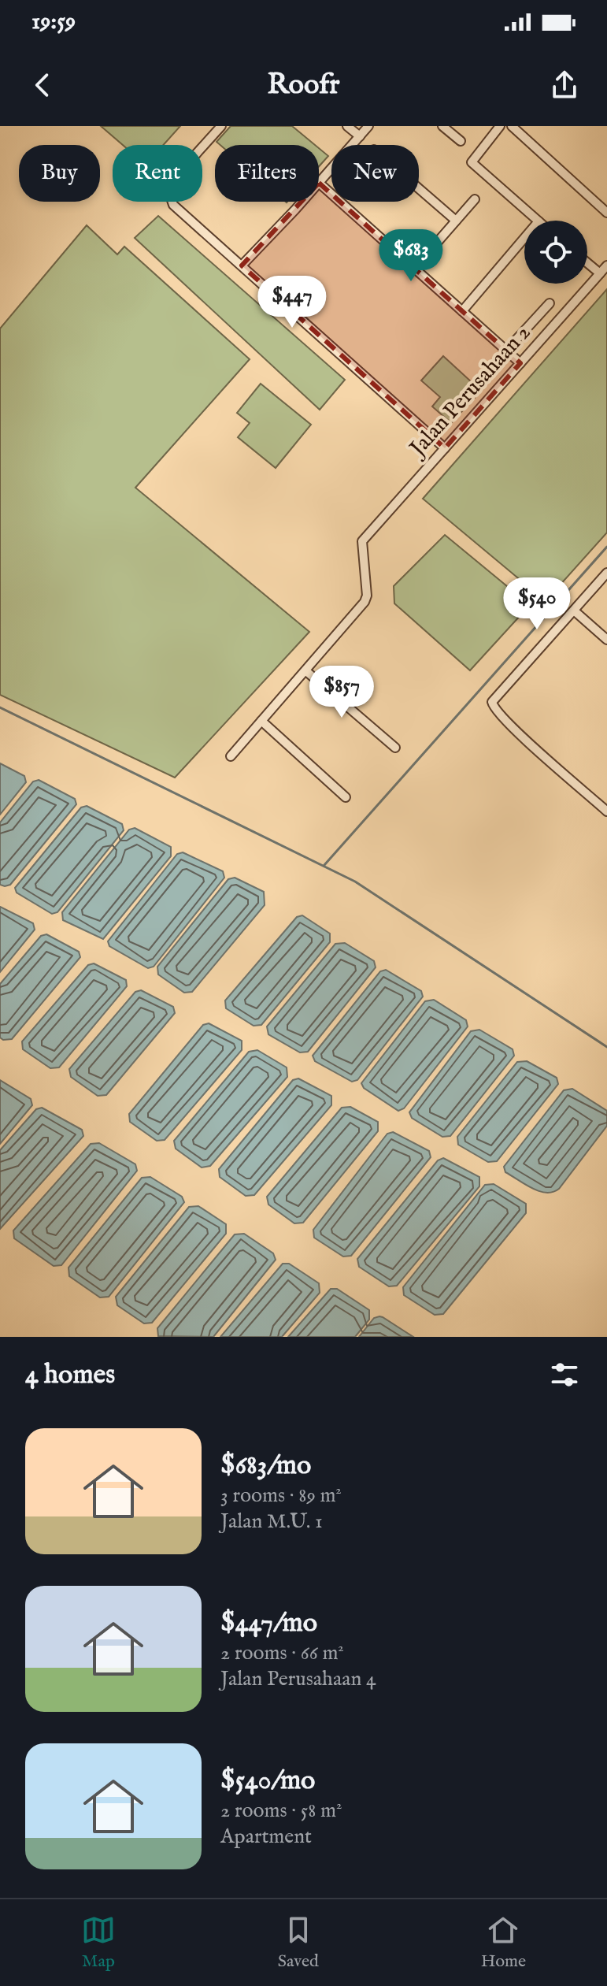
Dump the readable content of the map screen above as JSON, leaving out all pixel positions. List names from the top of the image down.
{
  "streets": {
    "street": ["Jalan Perusahaan 2"]
  },
  "page": {
    "status": "19:59",
    "header": "Roofr",
    "chip": [
      "Buy",
      "Rent",
      "Filters",
      "New"
    ],
    "price": [
      "$683",
      "$447",
      "$540",
      "$857"
    ],
    "heading": "4 homes",
    "list": [
      {
        "name": "$683/mo",
        "note": "3 rooms · 89 m² · Jalan M.U. 1"
      },
      {
        "name": "$447/mo",
        "note": "2 rooms · 66 m² · Jalan Perusahaan 4"
      },
      {
        "name": "$540/mo",
        "note": "2 rooms · 58 m² · Apartment"
      }
    ],
    "tabs": ["Map", "Saved", "Home"]
  }
}
